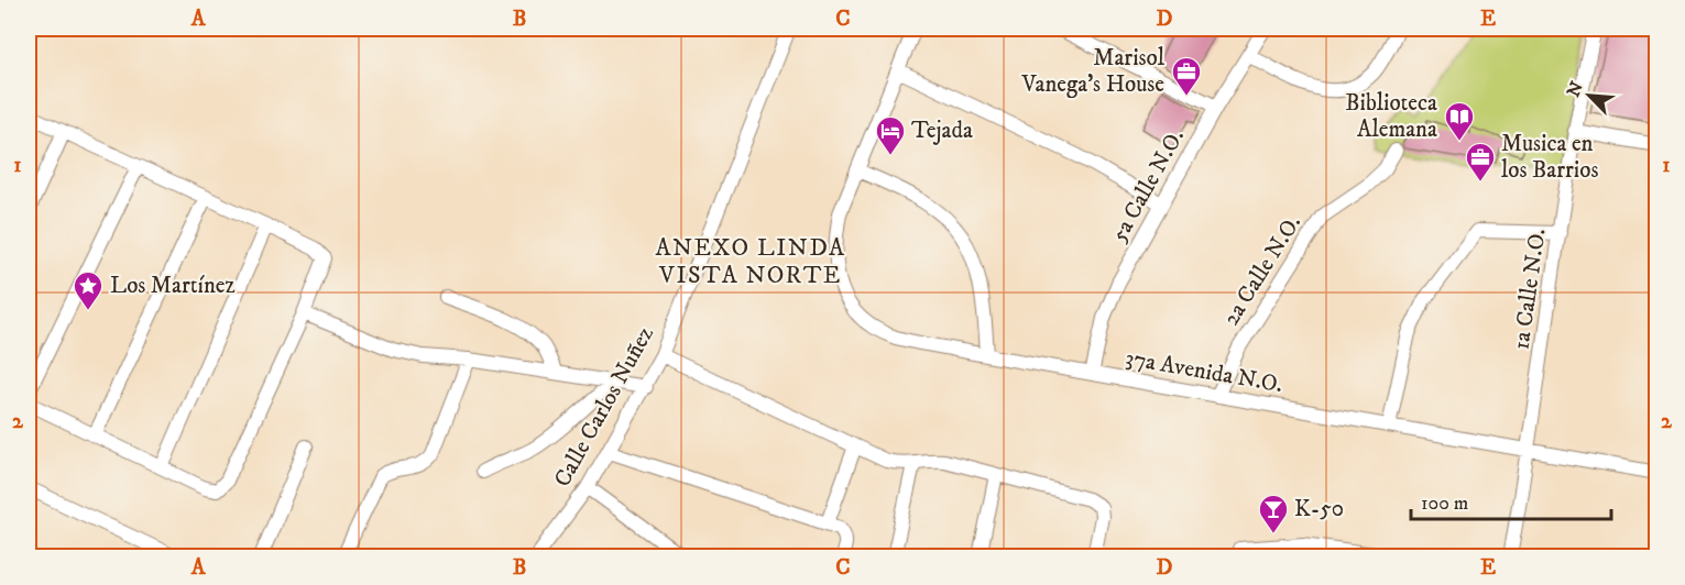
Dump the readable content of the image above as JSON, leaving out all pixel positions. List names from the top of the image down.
{
  "streets": {
    "street": [
      "5a Calle N.O.",
      "2a Calle N.O.",
      "1a Calle N.O.",
      "37a Avenida N.O.",
      "Calle Carlos Nuñez"
    ]
  },
  "crossings": [
    ["5a Calle N.O.", "37a Avenida N.O."],
    ["2a Calle N.O.", "37a Avenida N.O."],
    ["1a Calle N.O.", "37a Avenida N.O."]
  ],
  "districts": ["ANEXO LINDA VISTA NORTE"],
  "places": {
    "office": ["Marisol Vanega’s House", "Musica en los Barrios"],
    "library": ["Biblioteca Alemana"],
    "hotel": ["Tejada"],
    "place": ["Los Martínez"],
    "bar": ["K-50"]
  },
  "scale_bar": "100 m",
  "north": "top left",
  "grid": {
    "columns": [
      "A",
      "B",
      "C",
      "D",
      "E"
    ],
    "rows": ["1", "2"]
  }
}
